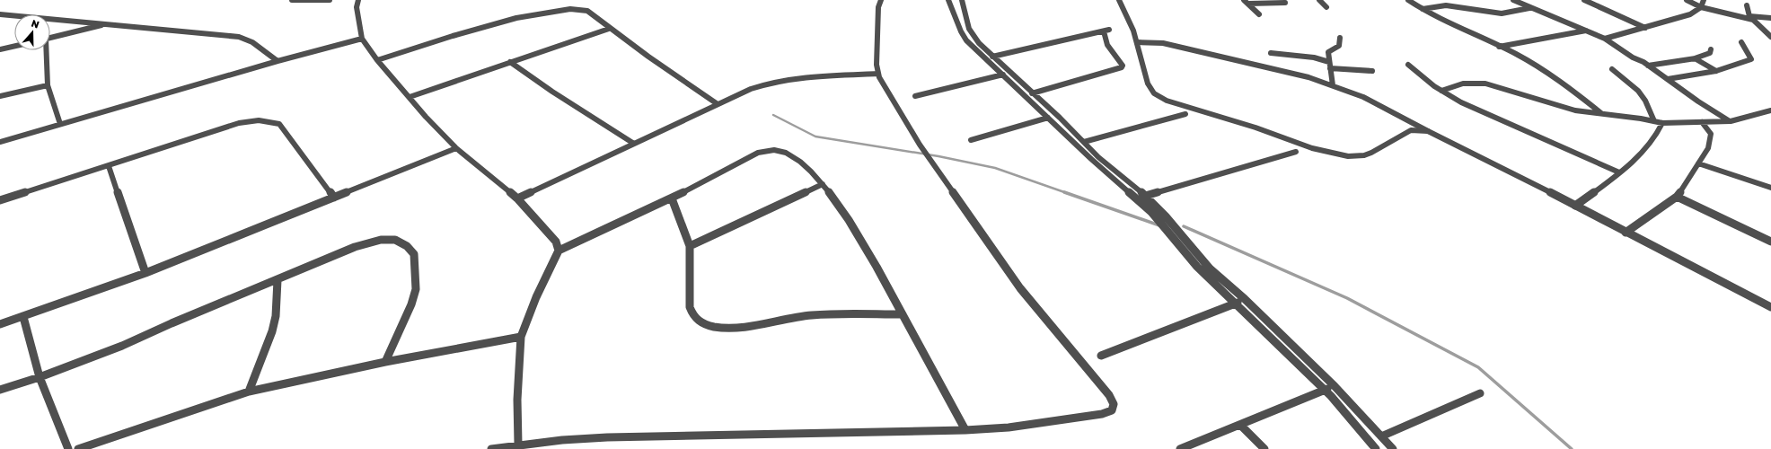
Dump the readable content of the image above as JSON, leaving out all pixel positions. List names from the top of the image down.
{
  "north": "top"
}
